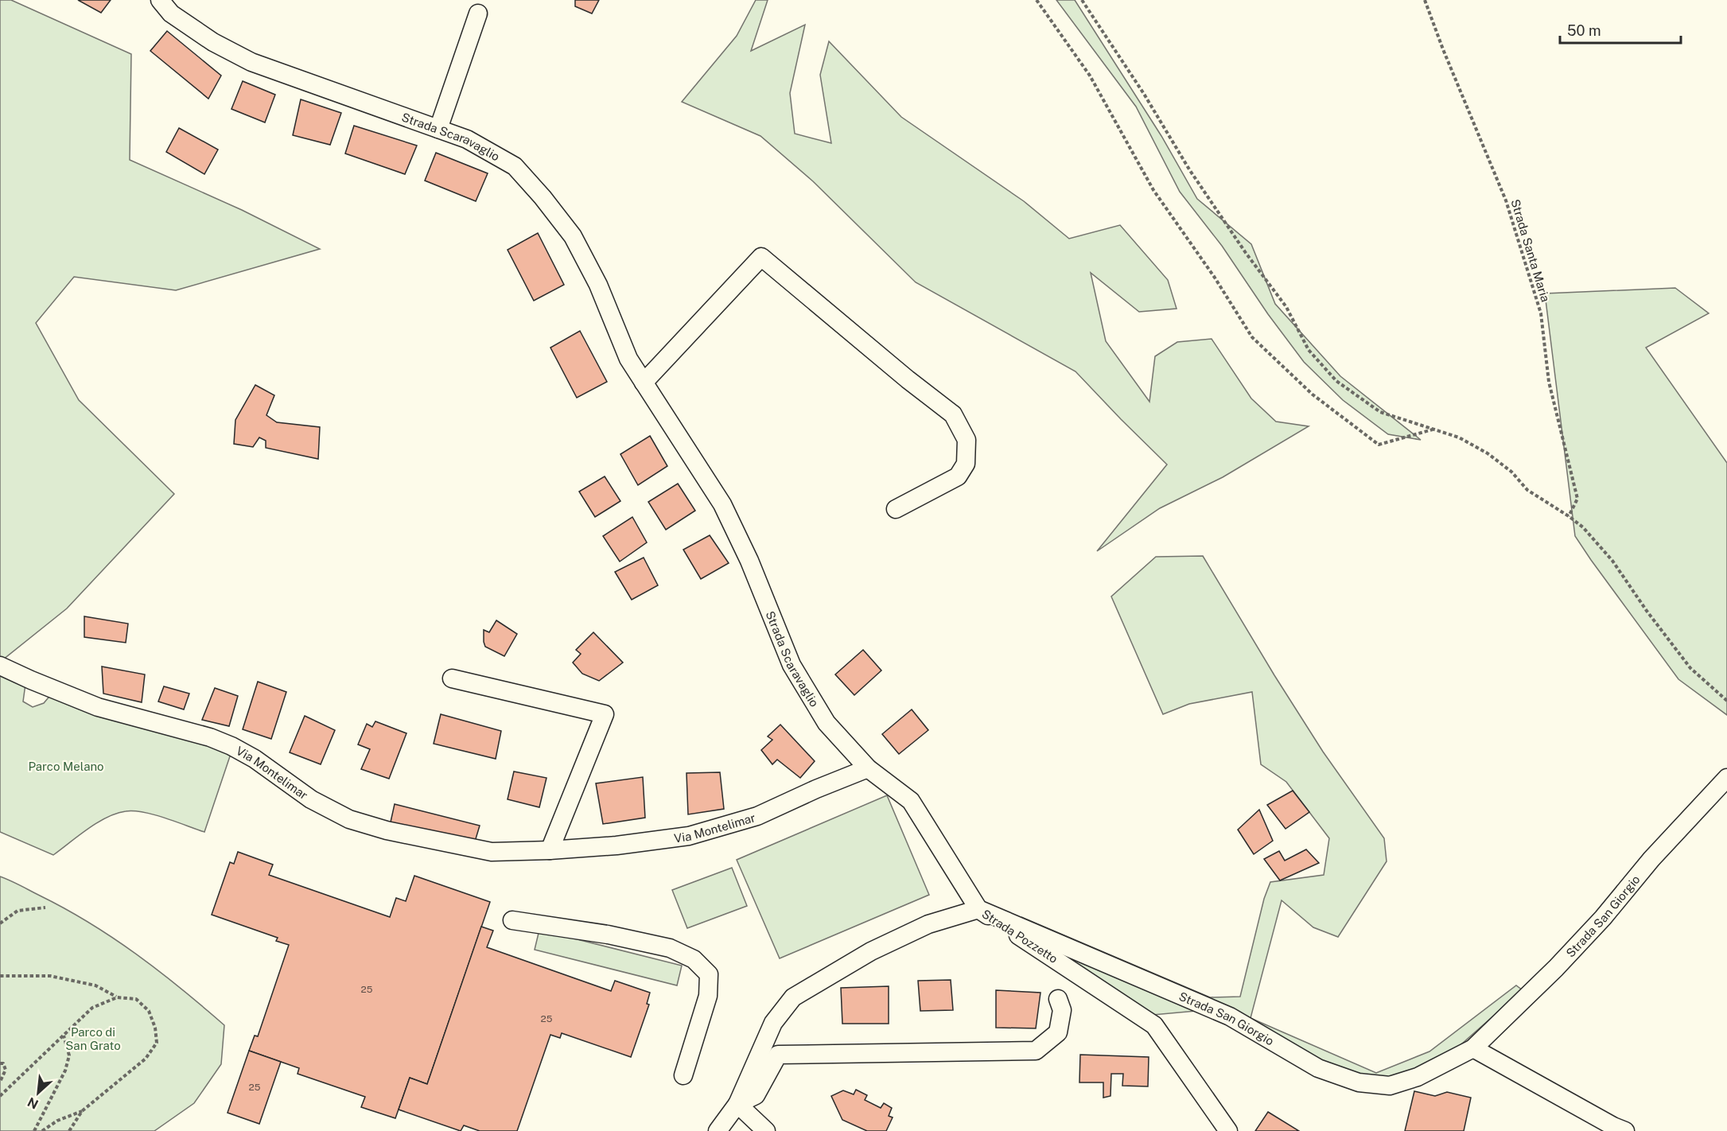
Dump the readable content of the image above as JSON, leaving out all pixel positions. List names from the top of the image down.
{
  "streets": {
    "street": [
      "Strada Scaravaglio",
      "Via Montelimar",
      "Strada San Giorgio",
      "Strada Pozzetto"
    ],
    "path": ["Strada Santa Maria"]
  },
  "crossings": [
    ["Strada Scaravaglio", "Via Montelimar"],
    ["Strada Scaravaglio", "Strada San Giorgio"],
    ["Strada Scaravaglio", "Strada Pozzetto"],
    ["Strada San Giorgio", "Strada Pozzetto"]
  ],
  "parks": ["Parco Melano", "Parco di San Grato"],
  "house_numbers": ["25", "25", "25"],
  "scale_bar": "50 m",
  "north": "bottom left"
}
